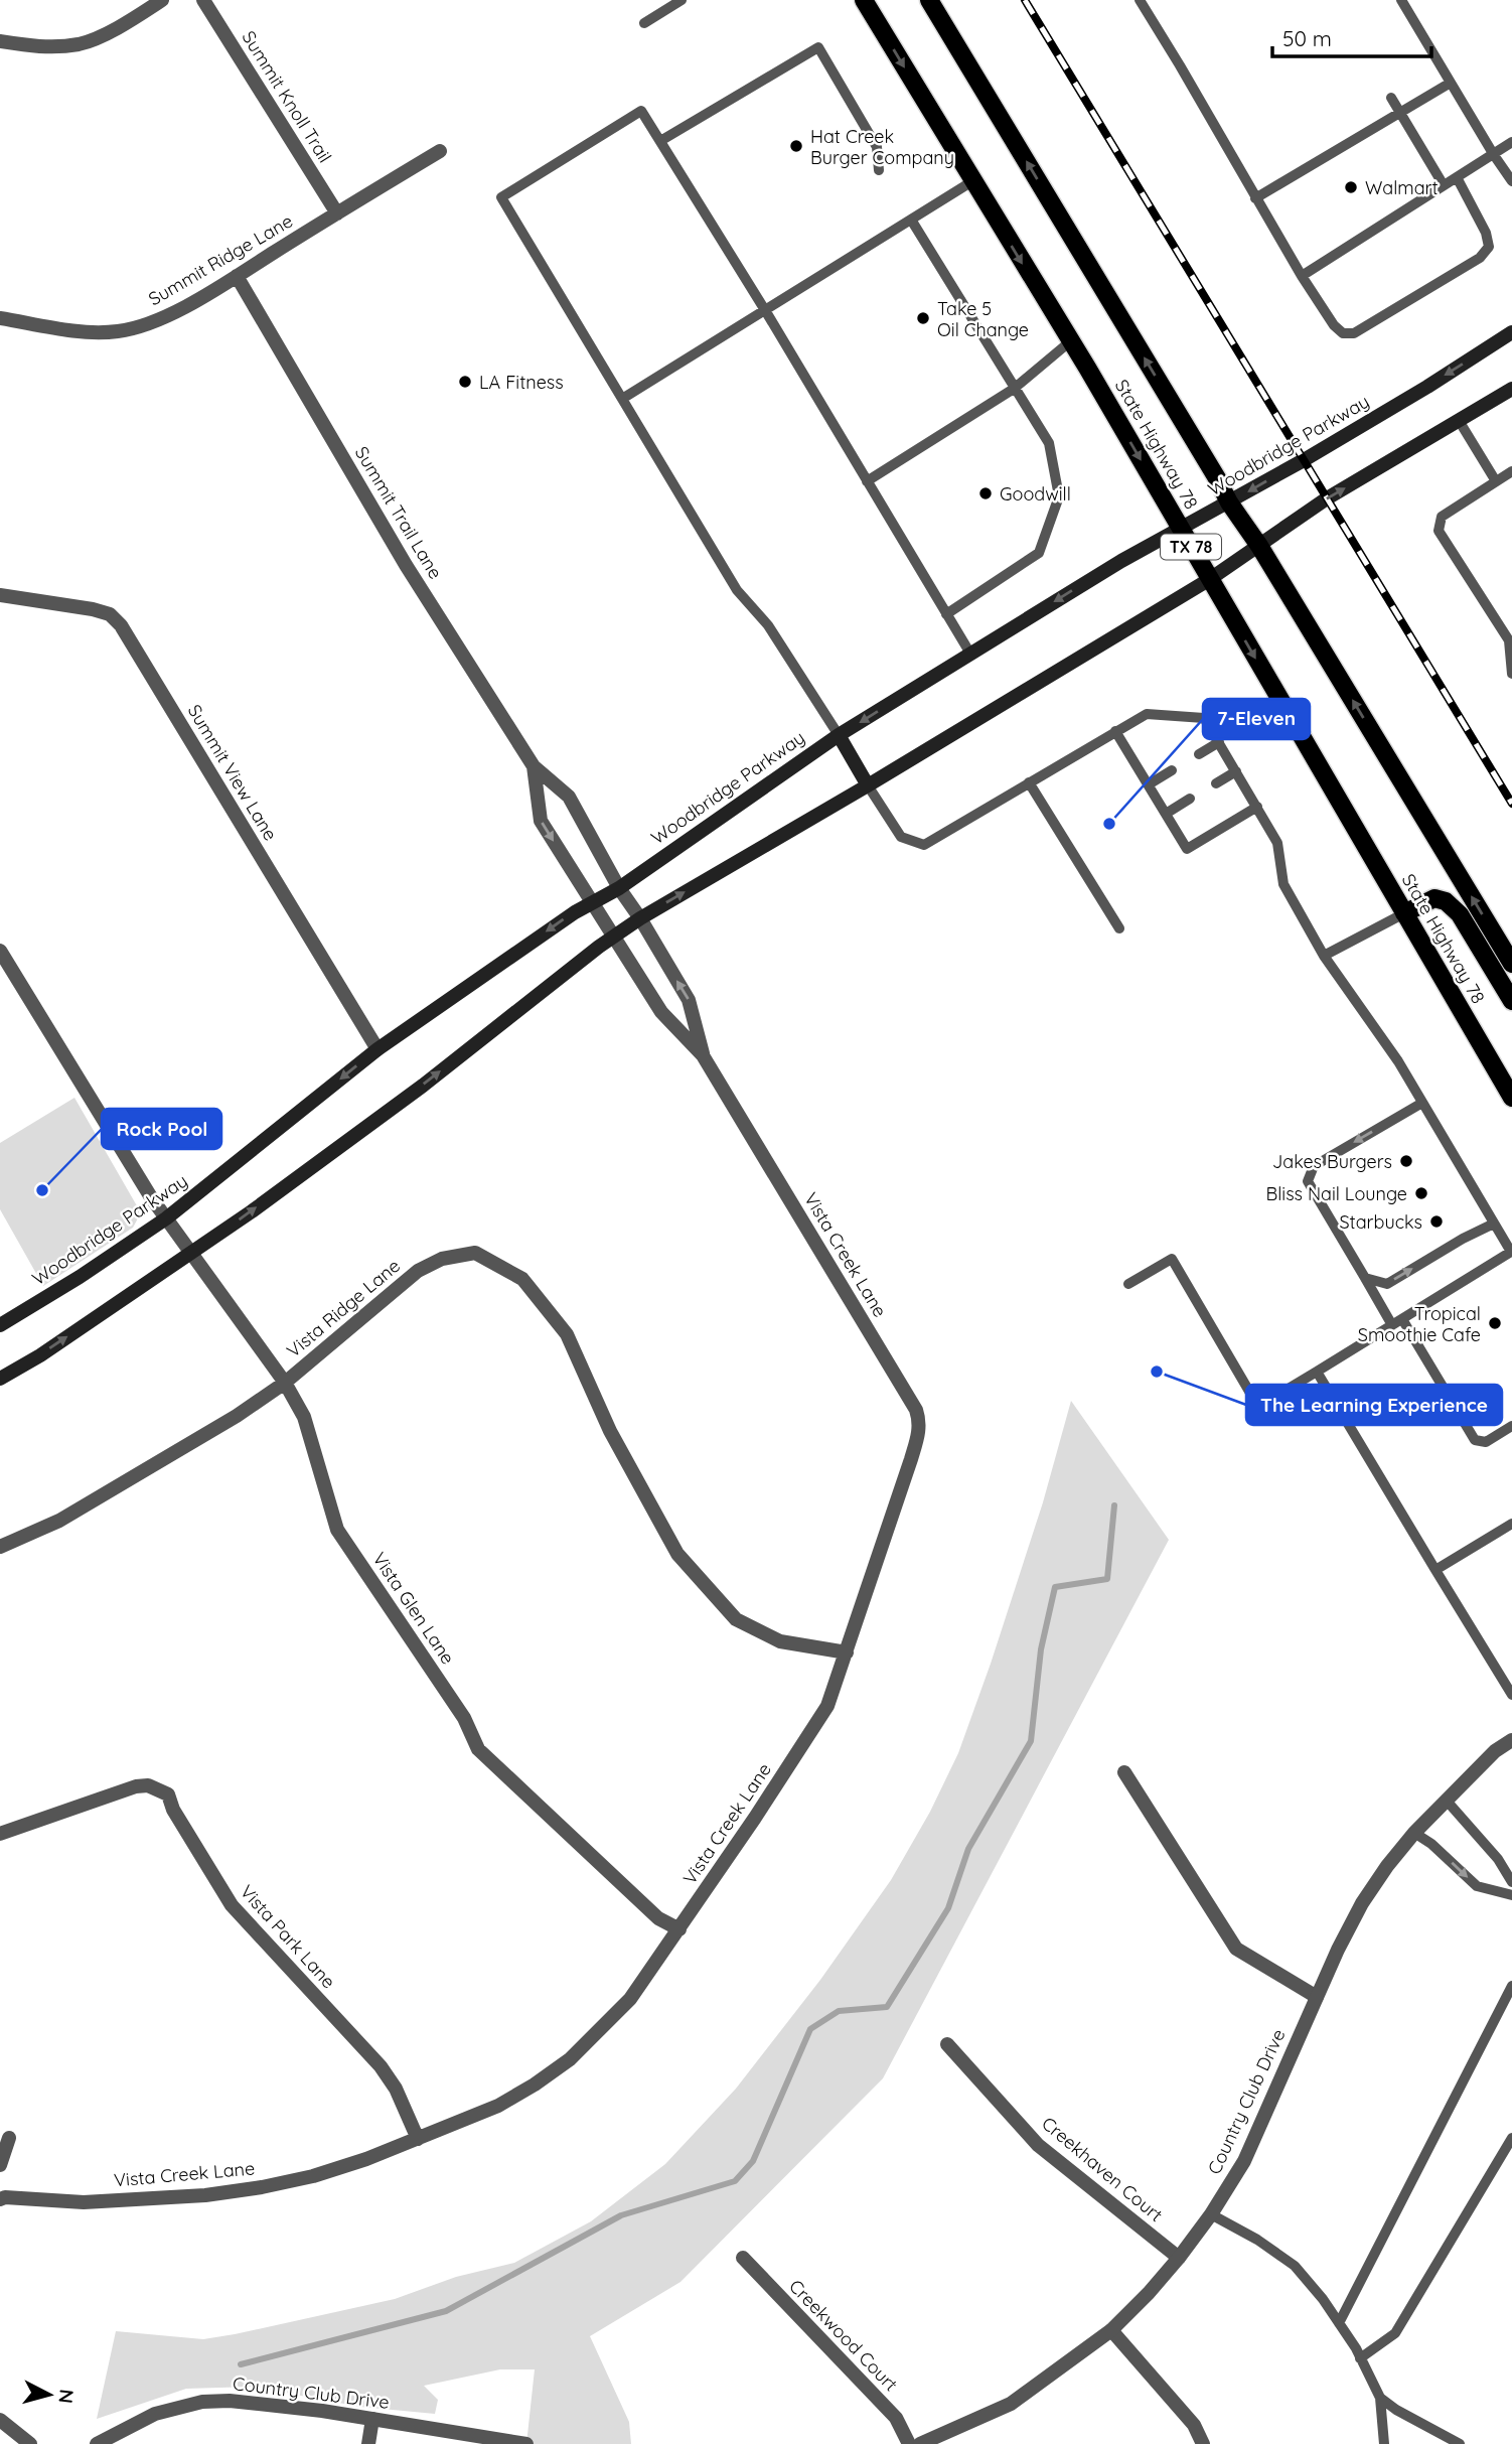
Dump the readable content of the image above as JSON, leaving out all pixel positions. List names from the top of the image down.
{
  "streets": {
    "main road": ["State Highway 78", "Woodbridge Parkway", "TX 78"],
    "street": [
      "Summit Knoll Trail",
      "Summit Ridge Lane",
      "Summit Trail Lane",
      "Summit View Lane",
      "Vista Creek Lane",
      "Vista Ridge Lane",
      "Vista Glen Lane",
      "Vista Park Lane",
      "Country Club Drive",
      "Creekhaven Court",
      "Creekwood Court"
    ]
  },
  "crossings": [
    ["Summit Knoll Trail", "Summit Ridge Lane"],
    ["Summit Ridge Lane", "Summit Trail Lane"],
    ["State Highway 78", "Woodbridge Parkway"],
    ["Woodbridge Parkway", "Summit Trail Lane"],
    ["Woodbridge Parkway", "Summit View Lane"],
    ["Woodbridge Parkway", "Vista Glen Lane"],
    ["Summit Trail Lane", "Vista Creek Lane"],
    ["Vista Creek Lane", "Vista Ridge Lane"],
    ["Vista Creek Lane", "Vista Glen Lane"],
    ["Vista Creek Lane", "Vista Park Lane"],
    ["Vista Ridge Lane", "Vista Glen Lane"],
    ["Country Club Drive", "Creekhaven Court"]
  ],
  "places": [
    "Hat Creek Burger Company",
    "Walmart",
    "Take 5 Oil Change",
    "LA Fitness",
    "Goodwill",
    "7-Eleven",
    "Jakes Burgers",
    "Rock Pool",
    "Bliss Nail Lounge",
    "Starbucks",
    "Tropical Smoothie Cafe",
    "The Learning Experience"
  ],
  "scale_bar": "50 m",
  "north": "right"
}
